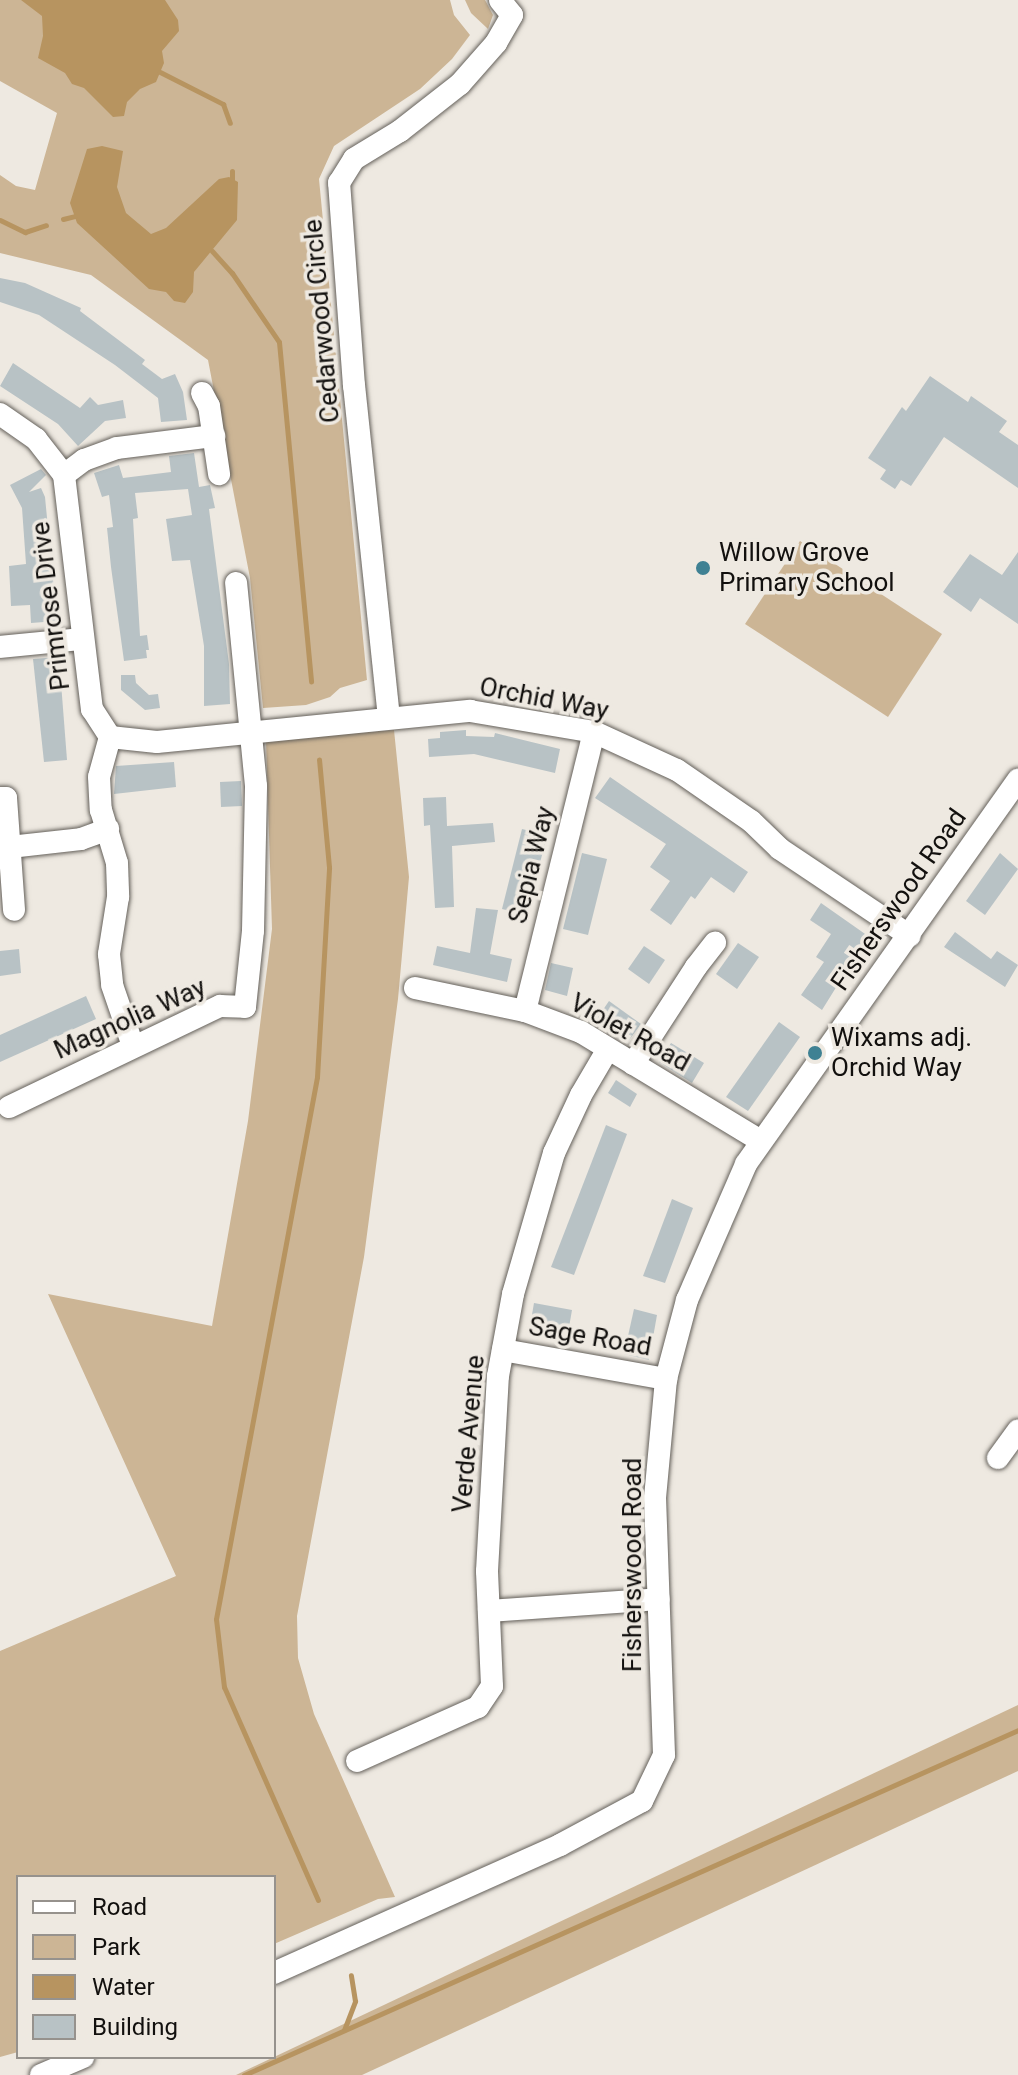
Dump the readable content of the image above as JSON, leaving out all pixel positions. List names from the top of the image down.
{
  "streets": {
    "street": [
      "Cedarwood Circle",
      "Primrose Drive",
      "Orchid Way",
      "Sepia Way",
      "Fisherswood Road",
      "Magnolia Way",
      "Violet Road",
      "Sage Road",
      "Verde Avenue"
    ]
  },
  "crossings": [
    ["Cedarwood Circle", "Orchid Way"],
    ["Primrose Drive", "Orchid Way"],
    ["Orchid Way", "Sepia Way"],
    ["Orchid Way", "Fisherswood Road"],
    ["Orchid Way", "Magnolia Way"],
    ["Sepia Way", "Violet Road"],
    ["Fisherswood Road", "Violet Road"],
    ["Fisherswood Road", "Sage Road"],
    ["Violet Road", "Verde Avenue"],
    ["Sage Road", "Verde Avenue"]
  ],
  "places": ["Willow Grove Primary School", "Wixams adj. Orchid Way"],
  "legend": [
    "Road",
    "Park",
    "Water",
    "Building"
  ]
}
